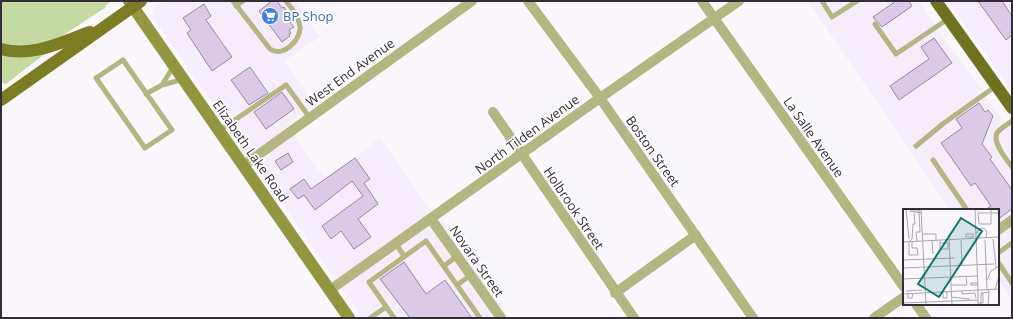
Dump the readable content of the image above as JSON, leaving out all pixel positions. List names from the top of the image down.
{
  "streets": {
    "main road": ["Elizabeth Lake Road"],
    "street": [
      "West End Avenue",
      "North Tilden Avenue",
      "La Salle Avenue",
      "Boston Street",
      "Holbrook Street",
      "Novara Street"
    ]
  },
  "crossings": [
    ["West End Avenue", "Elizabeth Lake Road"],
    ["North Tilden Avenue", "La Salle Avenue"],
    ["North Tilden Avenue", "Elizabeth Lake Road"],
    ["North Tilden Avenue", "Boston Street"],
    ["North Tilden Avenue", "Holbrook Street"],
    ["North Tilden Avenue", "Novara Street"]
  ],
  "places": {
    "supermarket": ["BP Shop"]
  }
}
